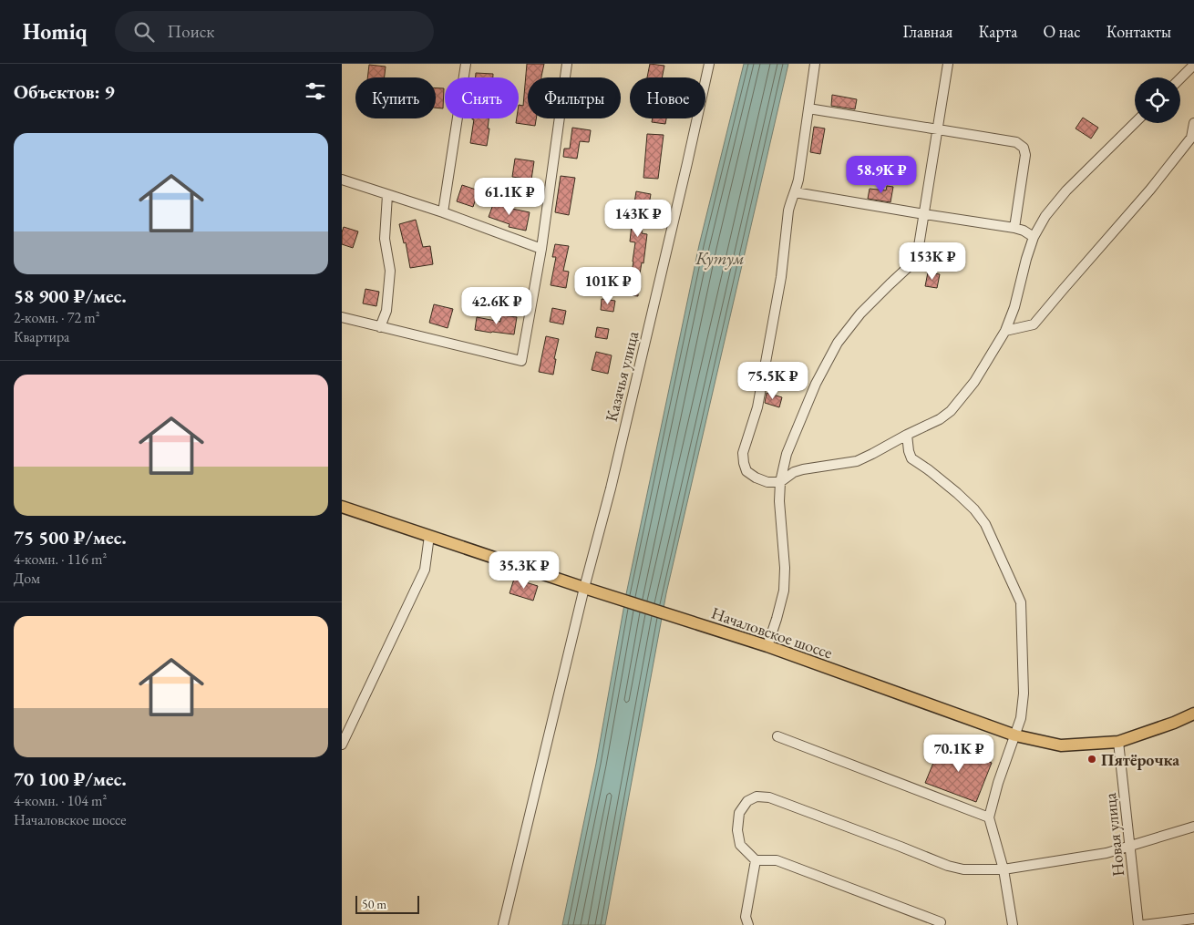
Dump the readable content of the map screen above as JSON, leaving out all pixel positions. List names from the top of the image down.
{
  "streets": {
    "main road": ["Началовское шоссе"],
    "street": ["Казачья улица", "Новая улица"]
  },
  "crossings": [
    ["Казачья улица", "Началовское шоссе"],
    ["Началовское шоссе", "Новая улица"]
  ],
  "water": ["Кутум"],
  "places": ["Пятёрочка"],
  "scale_bar": "50 m",
  "page": {
    "header": "Homiq",
    "search": "Поиск",
    "nav": [
      "Главная",
      "Карта",
      "О нас",
      "Контакты"
    ],
    "heading": "Объектов: 9",
    "chip": [
      "Купить",
      "Снять",
      "Фильтры",
      "Новое"
    ],
    "list": [
      {
        "name": "58 900 ₽/мес.",
        "note": "2-комн. · 72 m² · Квартира"
      },
      {
        "name": "75 500 ₽/мес.",
        "note": "4-комн. · 116 m² · Дом"
      },
      {
        "name": "70 100 ₽/мес.",
        "note": "4-комн. · 104 m² · Началовское шоссе"
      }
    ],
    "price": [
      "58.9K ₽",
      "61.1K ₽",
      "143K ₽",
      "153K ₽",
      "101K ₽",
      "42.6K ₽",
      "75.5K ₽",
      "35.3K ₽",
      "70.1K ₽"
    ],
    "scale": "50 m"
  }
}
